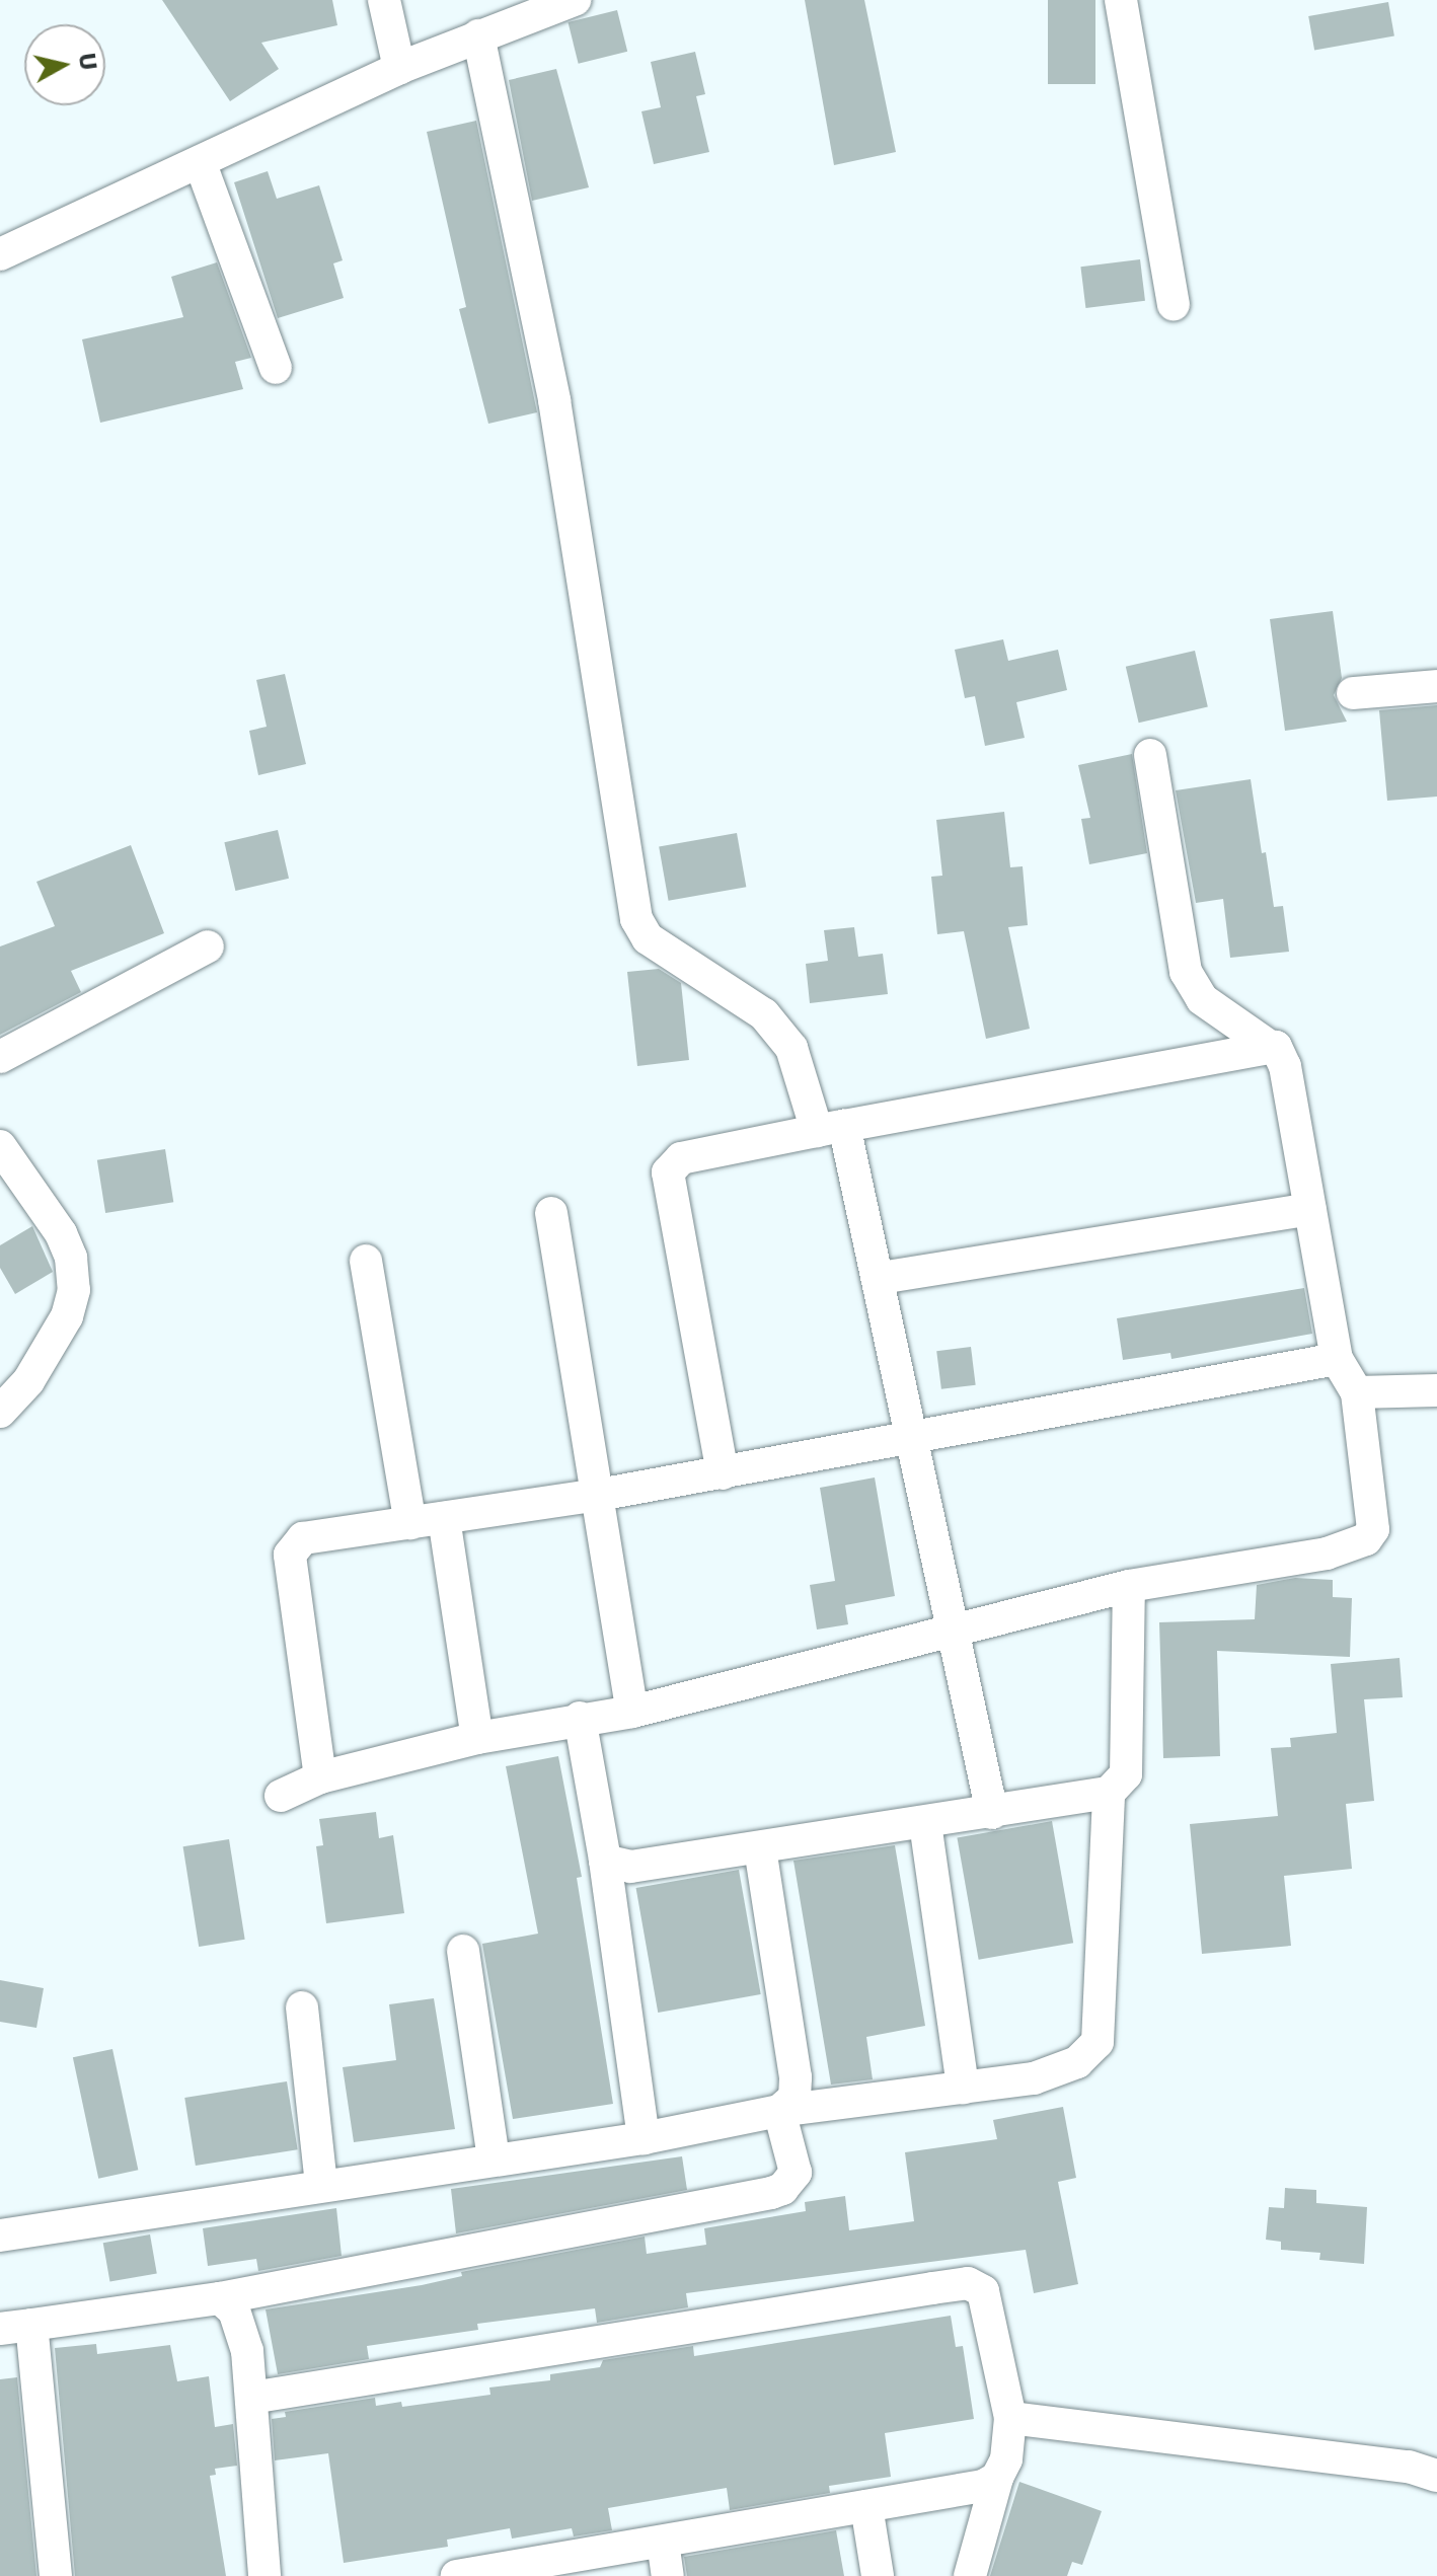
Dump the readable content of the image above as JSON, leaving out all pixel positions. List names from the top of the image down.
{
  "north": "right"
}
